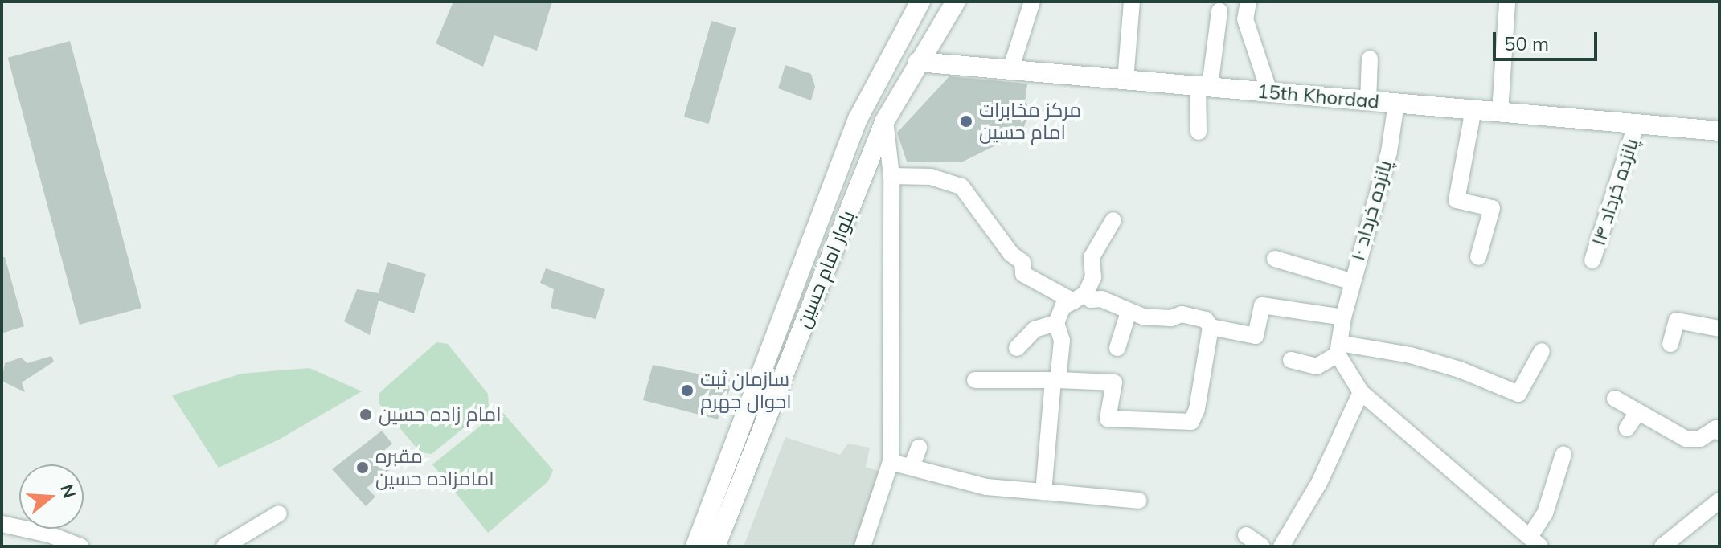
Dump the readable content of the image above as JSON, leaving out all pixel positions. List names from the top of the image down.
{
  "streets": {
    "main road": ["15th Khordad", "بلوار امام حسین"],
    "street": ["پانزده خرداد ۱۴", "پانزده خرداد ۱۰"]
  },
  "crossings": [
    ["15th Khordad", "پانزده خرداد ۱۴"],
    ["15th Khordad", "پانزده خرداد ۱۰"],
    ["15th Khordad", "بلوار امام حسین"]
  ],
  "places": [
    "مرکز مخابرات امام حسین",
    "سازمان ثبت احوال جهرم",
    "امام زاده حسین",
    "مقبره امامزاده حسین"
  ],
  "scale_bar": "50 m",
  "north": "right"
}
